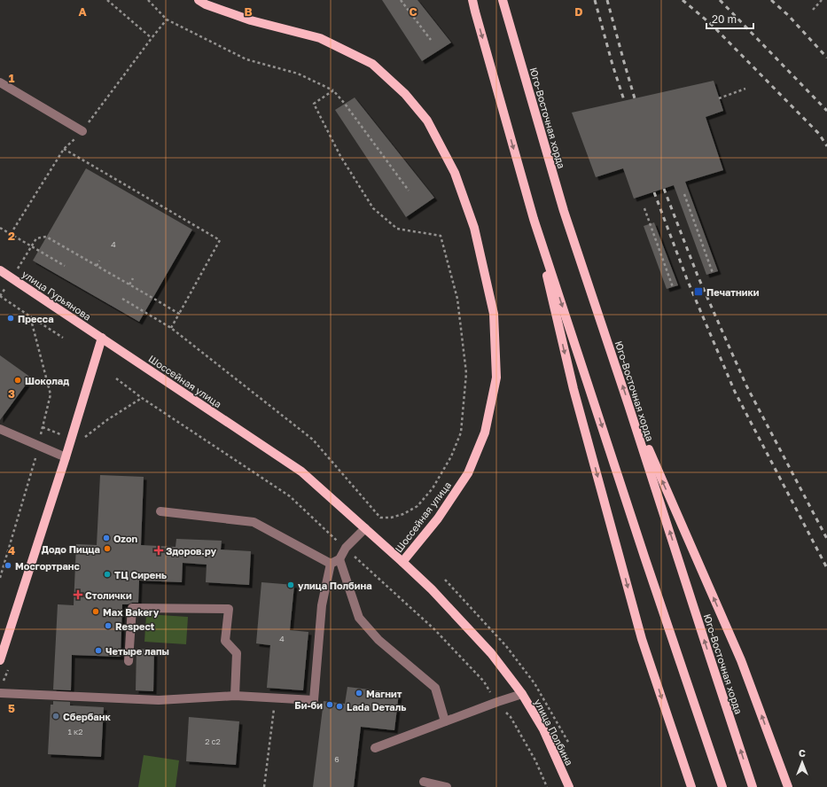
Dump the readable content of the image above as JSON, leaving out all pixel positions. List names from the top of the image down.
{
  "streets": {
    "main road": [
      "Юго-Восточная хорда",
      "улица Гурьянова",
      "Шоссейная улица",
      "улица Полбина"
    ]
  },
  "crossings": [
    ["улица Гурьянова", "Шоссейная улица"],
    ["Шоссейная улица", "улица Полбина"]
  ],
  "places": {
    "transit": ["Печатники"],
    "other": [
      "Пресса",
      "Шоколад",
      "Ozon",
      "Додо Пицца",
      "Мосгортранс",
      "ТЦ Сирень",
      "улица Полбина",
      "Max Bakery",
      "Respect",
      "Четыре лапы",
      "Магнит",
      "Би-би",
      "Lada Dеталь",
      "Сбербанк"
    ],
    "health": ["Здоров.ру", "Столички"]
  },
  "house_numbers": [
    "4",
    "4",
    "1 к2",
    "2 с2",
    "6"
  ],
  "scale_bar": "20 m",
  "north": "top",
  "grid": {
    "columns": [
      "A",
      "B",
      "C",
      "D"
    ],
    "rows": [
      "1",
      "2",
      "3",
      "4",
      "5"
    ]
  }
}
